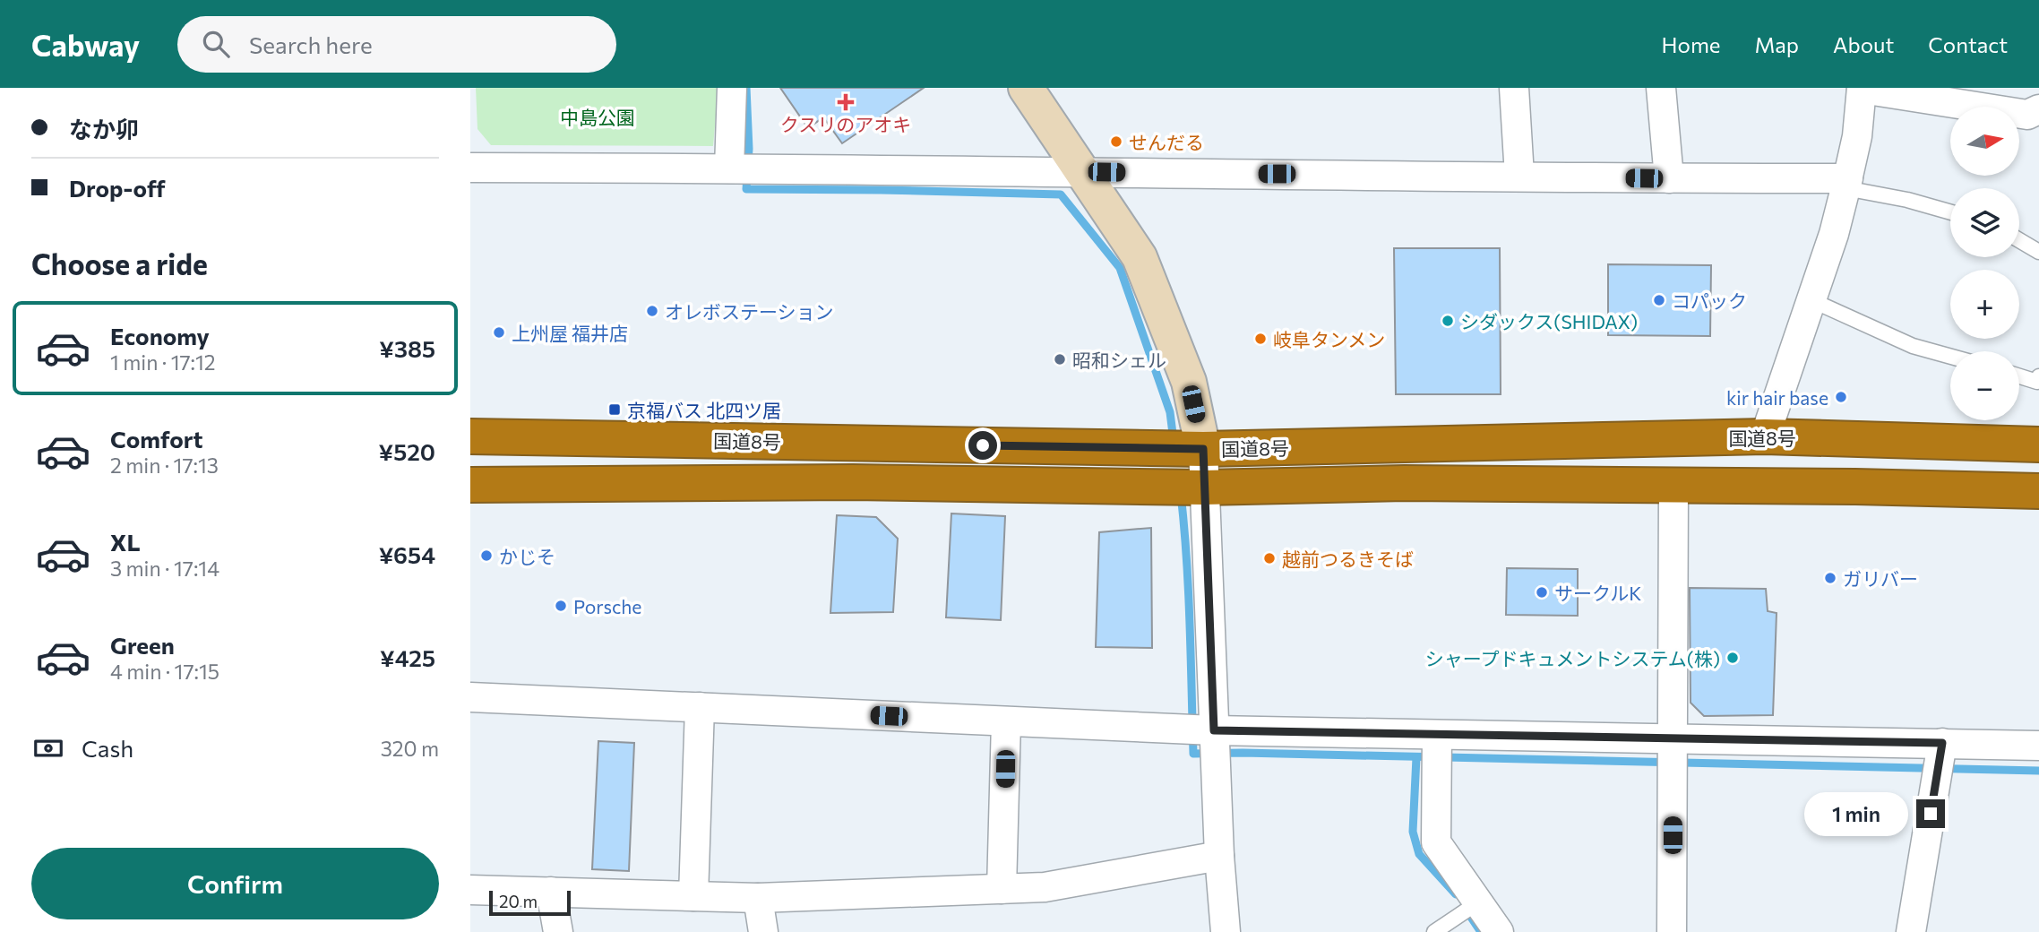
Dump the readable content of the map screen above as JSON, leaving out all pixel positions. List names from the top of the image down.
{
  "streets": {
    "highway": ["国道8号"]
  },
  "parks": ["中島公園"],
  "places": {
    "health": ["クスリのアオキ"],
    "other": [
      "せんだる",
      "コパック",
      "オレボステーション",
      "シダックス(SHIDAX)",
      "上州屋 福井店",
      "岐阜タンメン",
      "昭和シェル",
      "kir hair base",
      "かじそ",
      "越前つるきそば",
      "ガリバー",
      "サークルK",
      "Porsche",
      "シャープドキュメントシステム(株)"
    ],
    "transit": ["京福バス 北四ツ居"]
  },
  "scale_bar": "20 m",
  "north": "right",
  "page": {
    "header": "Cabway",
    "search": "Search here",
    "nav": [
      "Home",
      "Map",
      "About",
      "Contact"
    ],
    "banner": ["なか卯", "Drop-off"],
    "map_buttons": ["+", "−"],
    "heading": "Choose a ride",
    "list": [
      {
        "name": "Economy",
        "note": "1 min · 17:12",
        "value": "¥385"
      },
      {
        "name": "Comfort",
        "note": "2 min · 17:13",
        "value": "¥520"
      },
      {
        "name": "XL",
        "note": "3 min · 17:14",
        "value": "¥654"
      },
      {
        "name": "Green",
        "note": "4 min · 17:15",
        "value": "¥425"
      }
    ],
    "pay": ["Cash", "320 m"],
    "bubble": "1 min",
    "buttons": "Confirm",
    "scale": "20 m"
  }
}
